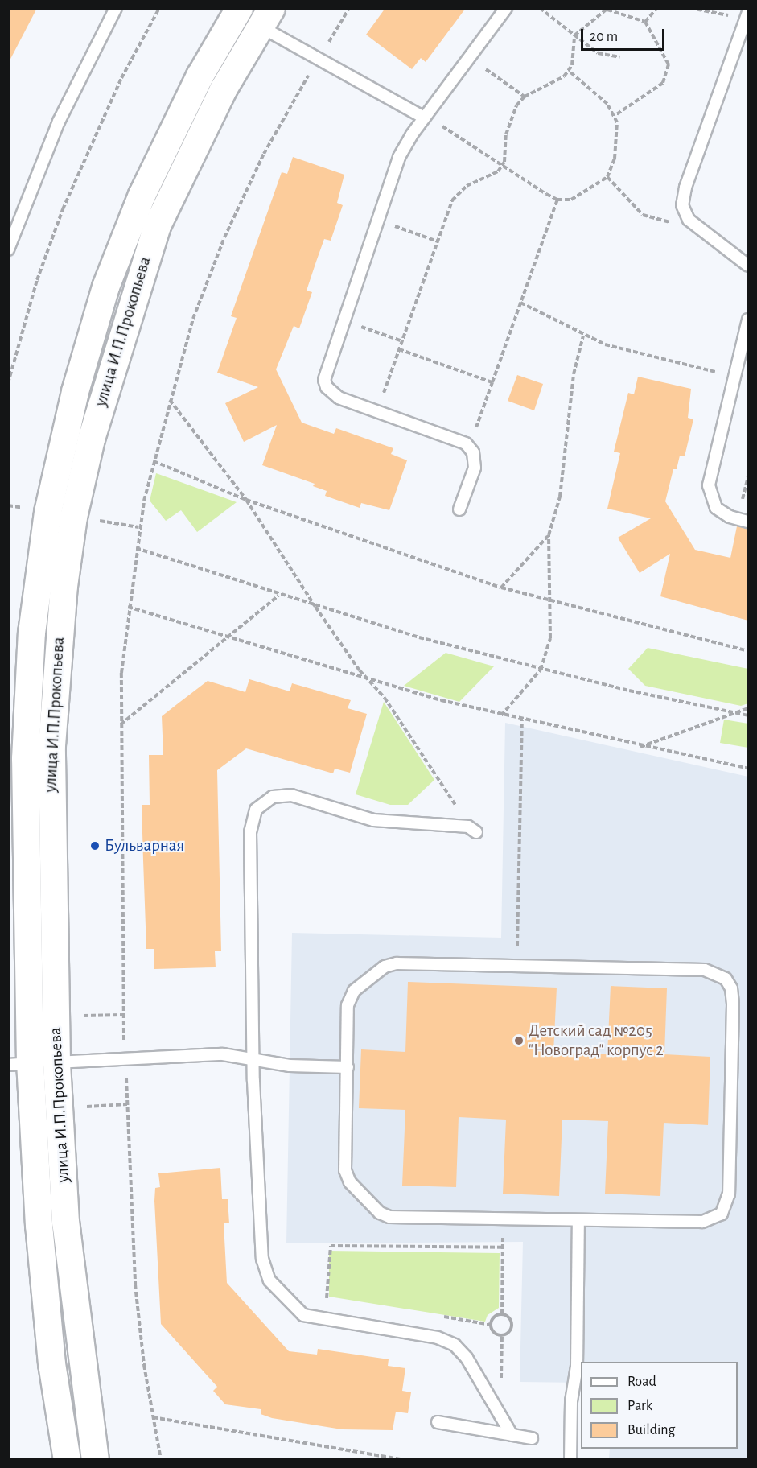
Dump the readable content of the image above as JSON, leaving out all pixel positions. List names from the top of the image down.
{
  "streets": {
    "street": ["улица И.П.Прокопьева"]
  },
  "places": ["Бульварная", "Детский сад №205 \"Новоград\" корпус 2"],
  "legend": ["Road", "Park", "Building"],
  "scale_bar": "20 m"
}
